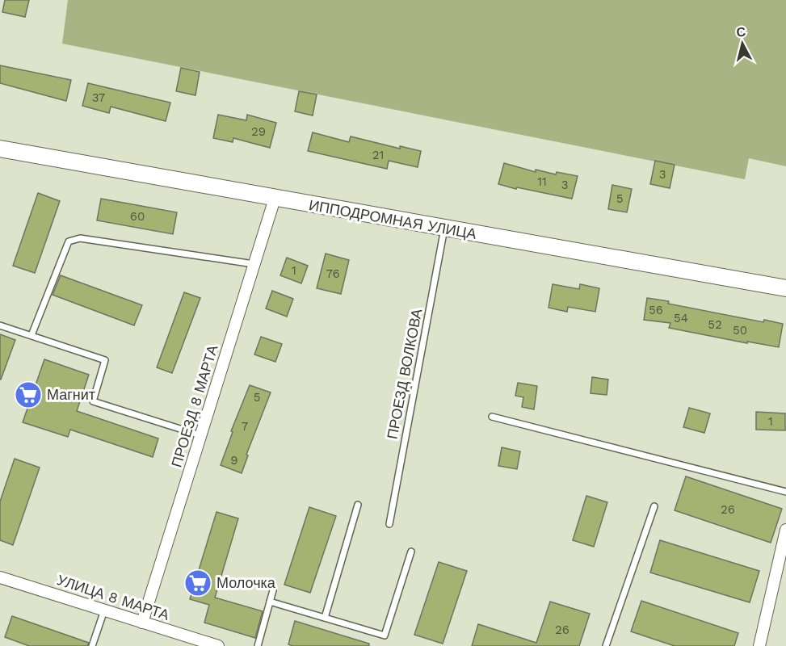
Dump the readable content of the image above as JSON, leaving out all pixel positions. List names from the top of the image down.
{
  "streets": {
    "main road": ["ИППОДРОМНАЯ УЛИЦА"],
    "street": ["ПРОЕЗД 8 МАРТА", "УЛИЦА 8 МАРТА"],
    "lane": ["ПРОЕЗД ВОЛКОВА"]
  },
  "crossings": [
    ["ИППОДРОМНАЯ УЛИЦА", "ПРОЕЗД ВОЛКОВА"],
    ["ИППОДРОМНАЯ УЛИЦА", "ПРОЕЗД 8 МАРТА"],
    ["ПРОЕЗД 8 МАРТА", "УЛИЦА 8 МАРТА"]
  ],
  "places": {
    "supermarket": ["Магнит", "Молочка"]
  },
  "house_numbers": [
    "37",
    "29",
    "21",
    "3",
    "11",
    "3",
    "5",
    "60",
    "1",
    "76",
    "56",
    "54",
    "52",
    "50",
    "5",
    "1",
    "7",
    "9",
    "26",
    "26"
  ],
  "north": "top"
}
